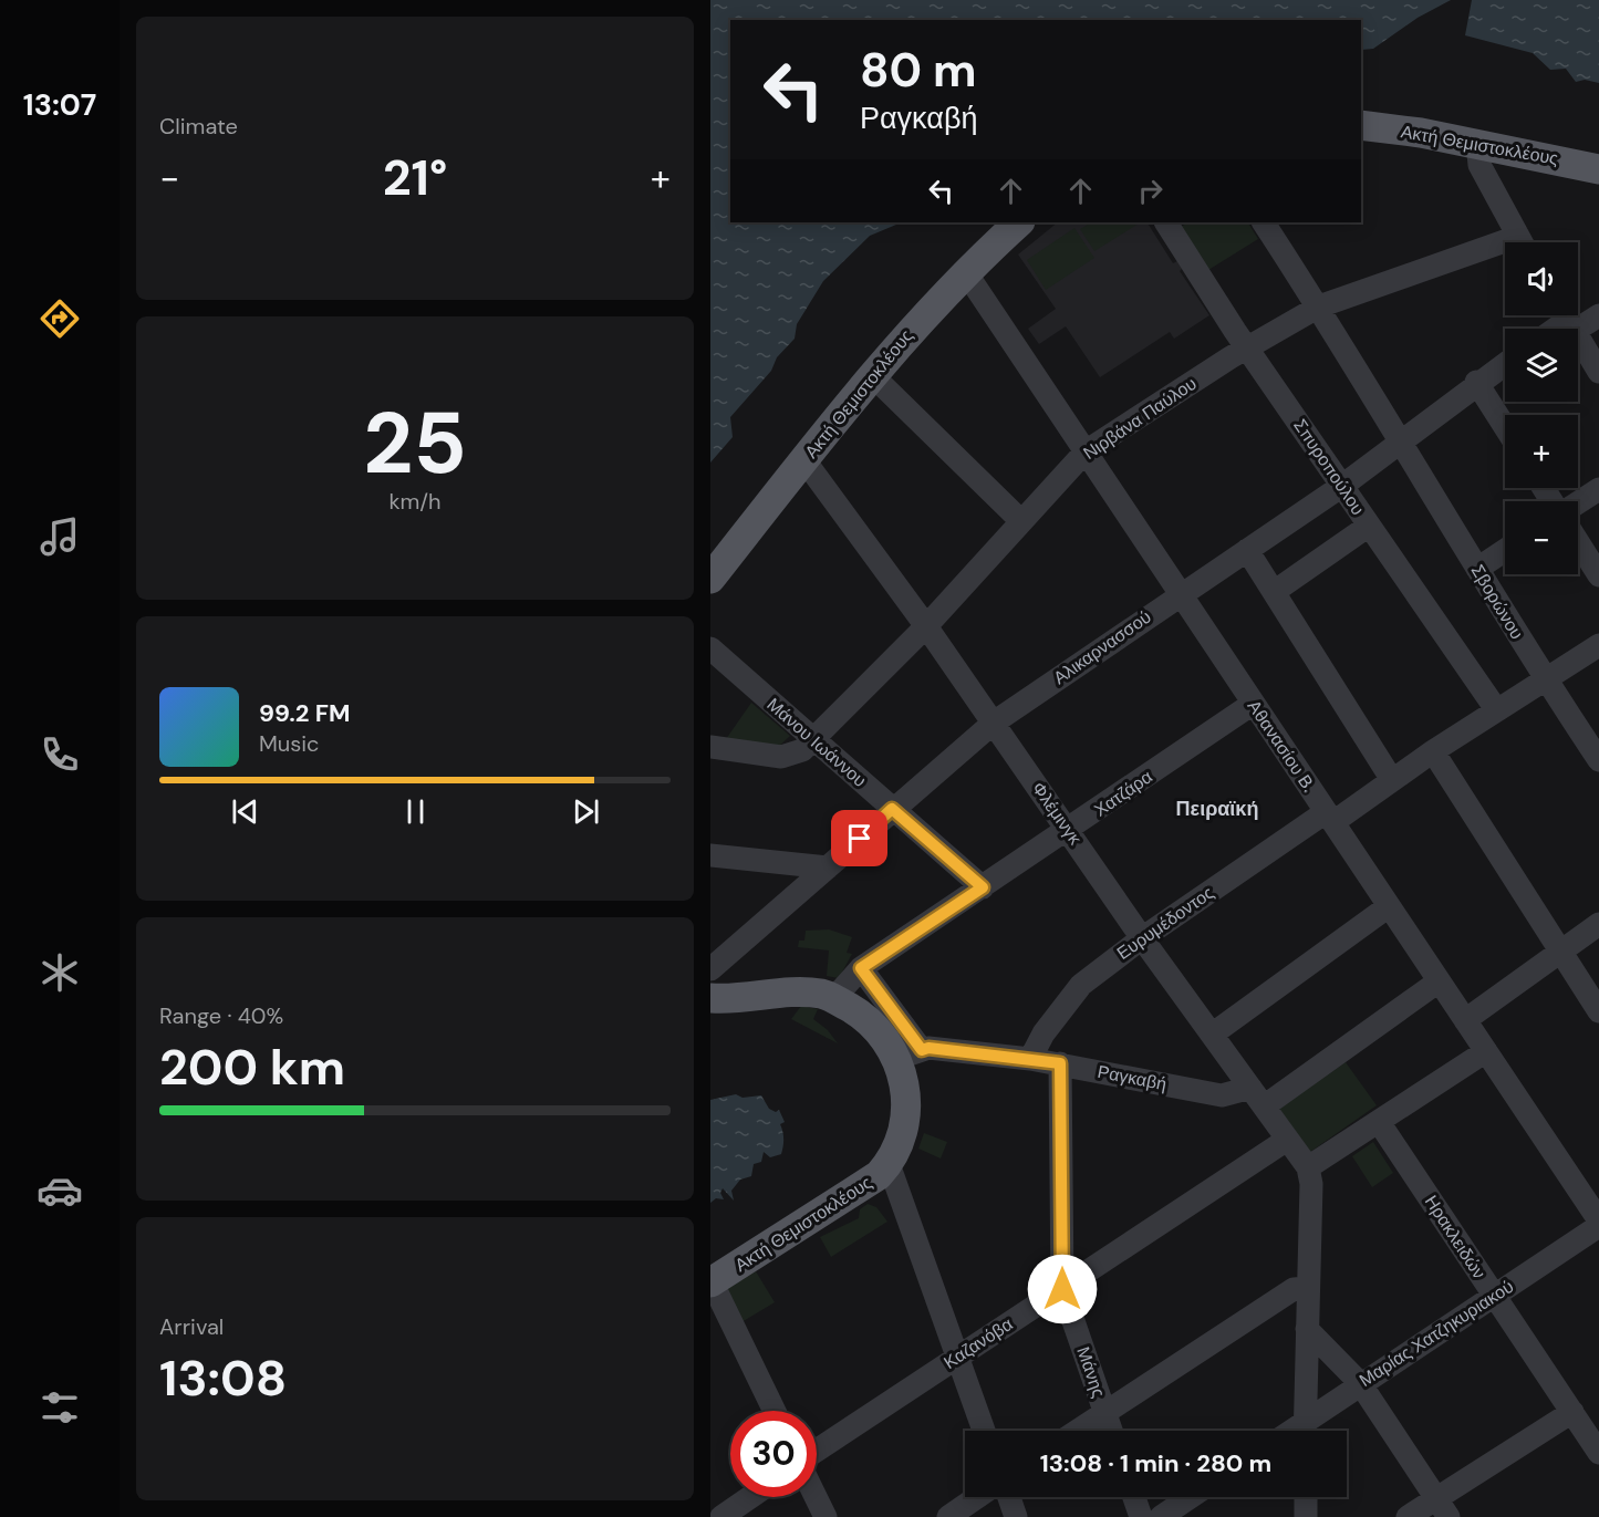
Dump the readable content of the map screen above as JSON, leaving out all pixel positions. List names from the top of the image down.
{
  "streets": {
    "main road": ["Ακτή Θεμιστοκλέους"],
    "street": [
      "Νιρβάνα Παύλου",
      "Σπυροπούλου",
      "Σβορώνου",
      "Αλικαρνασσού",
      "Μάνου Ιωάννου",
      "Αθανασίου Β.",
      "Χατζάρα",
      "Φλέμινγκ",
      "Ευρυμέδοντος",
      "Ραγκαβή",
      "Ηρακλειδών",
      "Μαρίας Χατζηκυριακού",
      "Καζανόβα",
      "Μάνης"
    ]
  },
  "crossings": [
    ["Ακτή Θεμιστοκλέους", "Αθανασίου Β."],
    ["Ακτή Θεμιστοκλέους", "Χατζάρα"],
    ["Ακτή Θεμιστοκλέους", "Φλέμινγκ"],
    ["Ακτή Θεμιστοκλέους", "Ραγκαβή"],
    ["Νιρβάνα Παύλου", "Σπυροπούλου"],
    ["Νιρβάνα Παύλου", "Σβορώνου"],
    ["Νιρβάνα Παύλου", "Μάνου Ιωάννου"],
    ["Νιρβάνα Παύλου", "Αθανασίου Β."],
    ["Νιρβάνα Παύλου", "Φλέμινγκ"],
    ["Σπυροπούλου", "Αλικαρνασσού"],
    ["Σπυροπούλου", "Ευρυμέδοντος"],
    ["Σβορώνου", "Αλικαρνασσού"],
    ["Σβορώνου", "Ευρυμέδοντος"],
    ["Αλικαρνασσού", "Μάνου Ιωάννου"],
    ["Αλικαρνασσού", "Αθανασίου Β."],
    ["Αλικαρνασσού", "Φλέμινγκ"],
    ["Μάνου Ιωάννου", "Χατζάρα"],
    ["Αθανασίου Β.", "Χατζάρα"],
    ["Αθανασίου Β.", "Ευρυμέδοντος"],
    ["Αθανασίου Β.", "Μαρίας Χατζηκυριακού"],
    ["Χατζάρα", "Φλέμινγκ"],
    ["Φλέμινγκ", "Ευρυμέδοντος"],
    ["Φλέμινγκ", "Ραγκαβή"],
    ["Φλέμινγκ", "Καζανόβα"],
    ["Ευρυμέδοντος", "Ραγκαβή"],
    ["Ραγκαβή", "Μάνης"],
    ["Ηρακλειδών", "Μαρίας Χατζηκυριακού"],
    ["Καζανόβα", "Μάνης"]
  ],
  "districts": ["Πειραϊκή"],
  "page": {
    "tabs": "13:07",
    "tile": [
      "Climate",
      ["25", "km/h"],
      ["Range · 40%", "200 km"],
      ["Arrival", "13:08"]
    ],
    "turn": ["80 m", "Ραγκαβή"],
    "heat": ["−", "21°", "+"],
    "map_buttons": ["+", "−"],
    "song": ["99.2 FM", "Music"],
    "limit": "30",
    "trip": "13:08 · 1 min · 280 m"
  }
}
